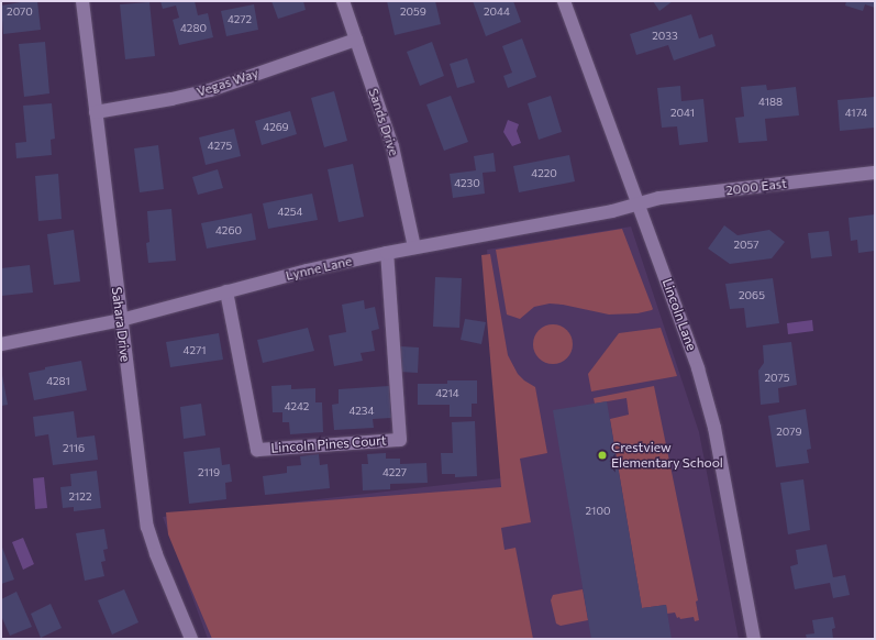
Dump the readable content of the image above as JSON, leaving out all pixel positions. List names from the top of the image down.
{
  "streets": {
    "street": [
      "Vegas Way",
      "Sands Drive",
      "2000 East",
      "Lynne Lane",
      "Lincoln Lane",
      "Sahara Drive",
      "Lincoln Pines Court"
    ]
  },
  "crossings": [
    ["Vegas Way", "Sands Drive"],
    ["Vegas Way", "Sahara Drive"],
    ["Sands Drive", "Lynne Lane"],
    ["2000 East", "Lynne Lane"],
    ["2000 East", "Lincoln Lane"],
    ["Lynne Lane", "Lincoln Lane"],
    ["Lynne Lane", "Sahara Drive"],
    ["Lynne Lane", "Lincoln Pines Court"]
  ],
  "places": ["Crestview Elementary School"],
  "house_numbers": [
    "2070",
    "2059",
    "2044",
    "4272",
    "4280",
    "2033",
    "4188",
    "2041",
    "4174",
    "4269",
    "4275",
    "4220",
    "4230",
    "4254",
    "4260",
    "2057",
    "2065",
    "4271",
    "2075",
    "4281",
    "4214",
    "4242",
    "4234",
    "2079",
    "2116",
    "2119",
    "4227",
    "2122",
    "2100"
  ]
}
